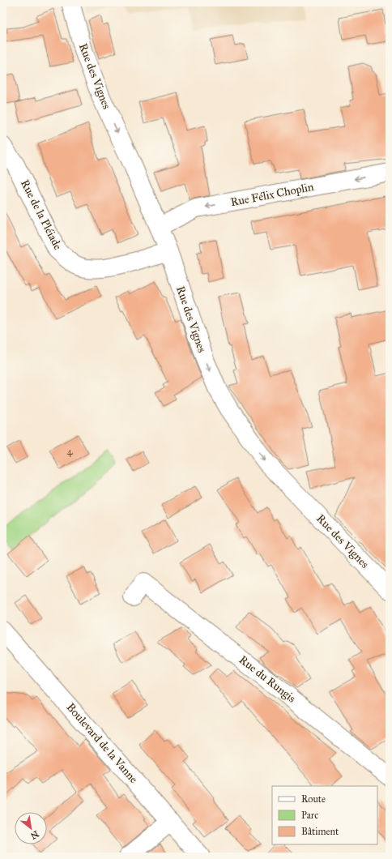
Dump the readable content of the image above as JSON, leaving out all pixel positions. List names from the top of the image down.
{
  "streets": {
    "street": [
      "Rue des Vignes",
      "Rue Félix Choplin",
      "Rue de la Pléiade",
      "Rue du Rungis",
      "Boulevard de la Vanne"
    ]
  },
  "crossings": [
    ["Rue des Vignes", "Rue Félix Choplin"],
    ["Rue des Vignes", "Rue de la Pléiade"]
  ],
  "one_way": ["Rue des Vignes", "Rue Félix Choplin"],
  "house_numbers": ["4"],
  "legend": ["Route", "Parc", "Bâtiment"],
  "north": "bottom right"
}
